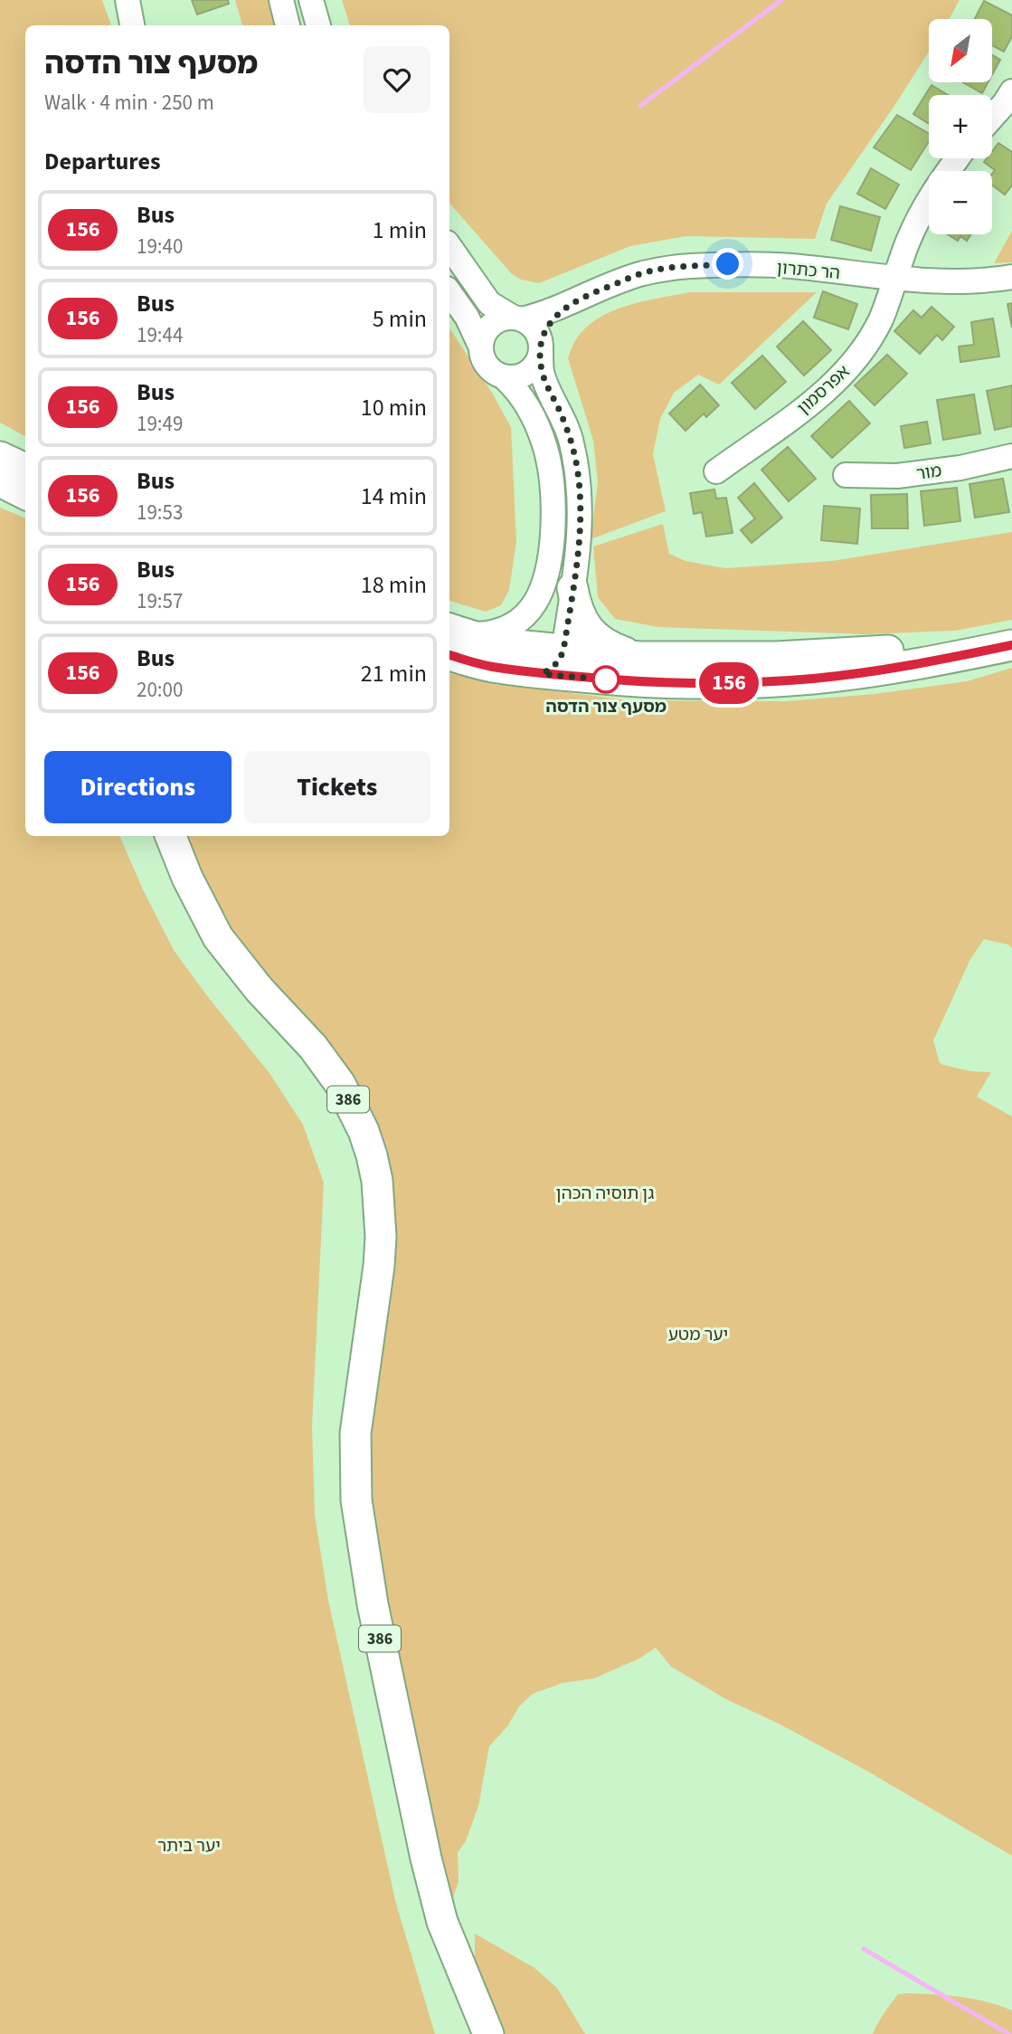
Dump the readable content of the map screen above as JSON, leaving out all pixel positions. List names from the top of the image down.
{
  "streets": {
    "main road": ["386"],
    "street": ["הר כתרון", "אפרסמון", "מור"]
  },
  "crossings": [
    ["הר כתרון", "אפרסמון"]
  ],
  "parks": ["גן תוסיה הכהן", "יער מטע", "יער ביתר"],
  "places": ["מסעף צור הדסה"],
  "lines": ["bus line 156"],
  "north": "bottom left",
  "page": {
    "on_map": "156",
    "map_buttons": ["+", "−"],
    "heading": [
      ["מסעף צור הדסה", "Walk · 4 min · 250 m"],
      "Departures"
    ],
    "list": [
      {
        "mark": "156",
        "name": "Bus",
        "note": "19:40",
        "value": "1 min"
      },
      {
        "mark": "156",
        "name": "Bus",
        "note": "19:44",
        "value": "5 min"
      },
      {
        "mark": "156",
        "name": "Bus",
        "note": "19:49",
        "value": "10 min"
      },
      {
        "mark": "156",
        "name": "Bus",
        "note": "19:53",
        "value": "14 min"
      },
      {
        "mark": "156",
        "name": "Bus",
        "note": "19:57",
        "value": "18 min"
      },
      {
        "mark": "156",
        "name": "Bus",
        "note": "20:00",
        "value": "21 min"
      }
    ],
    "buttons": ["Directions", "Tickets"]
  }
}
